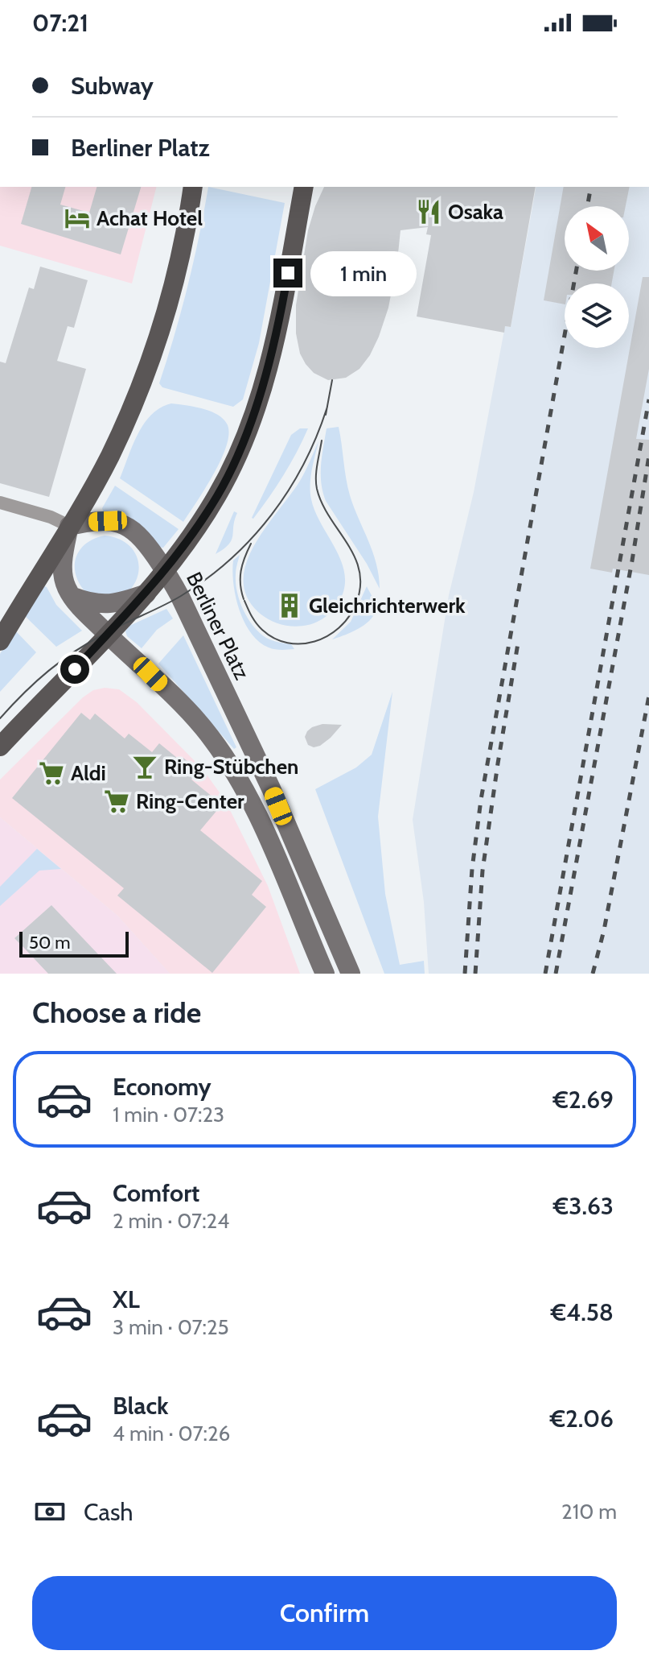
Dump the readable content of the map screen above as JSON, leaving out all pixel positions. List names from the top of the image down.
{
  "streets": {
    "main road": ["Berliner Platz"]
  },
  "places": {
    "restaurant": ["Osaka"],
    "hotel": ["Achat Hotel"],
    "building": ["Gleichrichterwerk"],
    "bar": ["Ring-Stübchen"],
    "supermarket": ["Aldi", "Ring-Center"]
  },
  "scale_bar": "50 m",
  "north": "top left",
  "page": {
    "status": "07:21",
    "banner": ["Subway", "Berliner Platz"],
    "bubble": "1 min",
    "scale": "50 m",
    "heading": "Choose a ride",
    "list": [
      {
        "name": "Economy",
        "note": "1 min · 07:23",
        "value": "€2.69"
      },
      {
        "name": "Comfort",
        "note": "2 min · 07:24",
        "value": "€3.63"
      },
      {
        "name": "XL",
        "note": "3 min · 07:25",
        "value": "€4.58"
      },
      {
        "name": "Black",
        "note": "4 min · 07:26",
        "value": "€2.06"
      }
    ],
    "pay": ["Cash", "210 m"],
    "buttons": "Confirm"
  }
}
